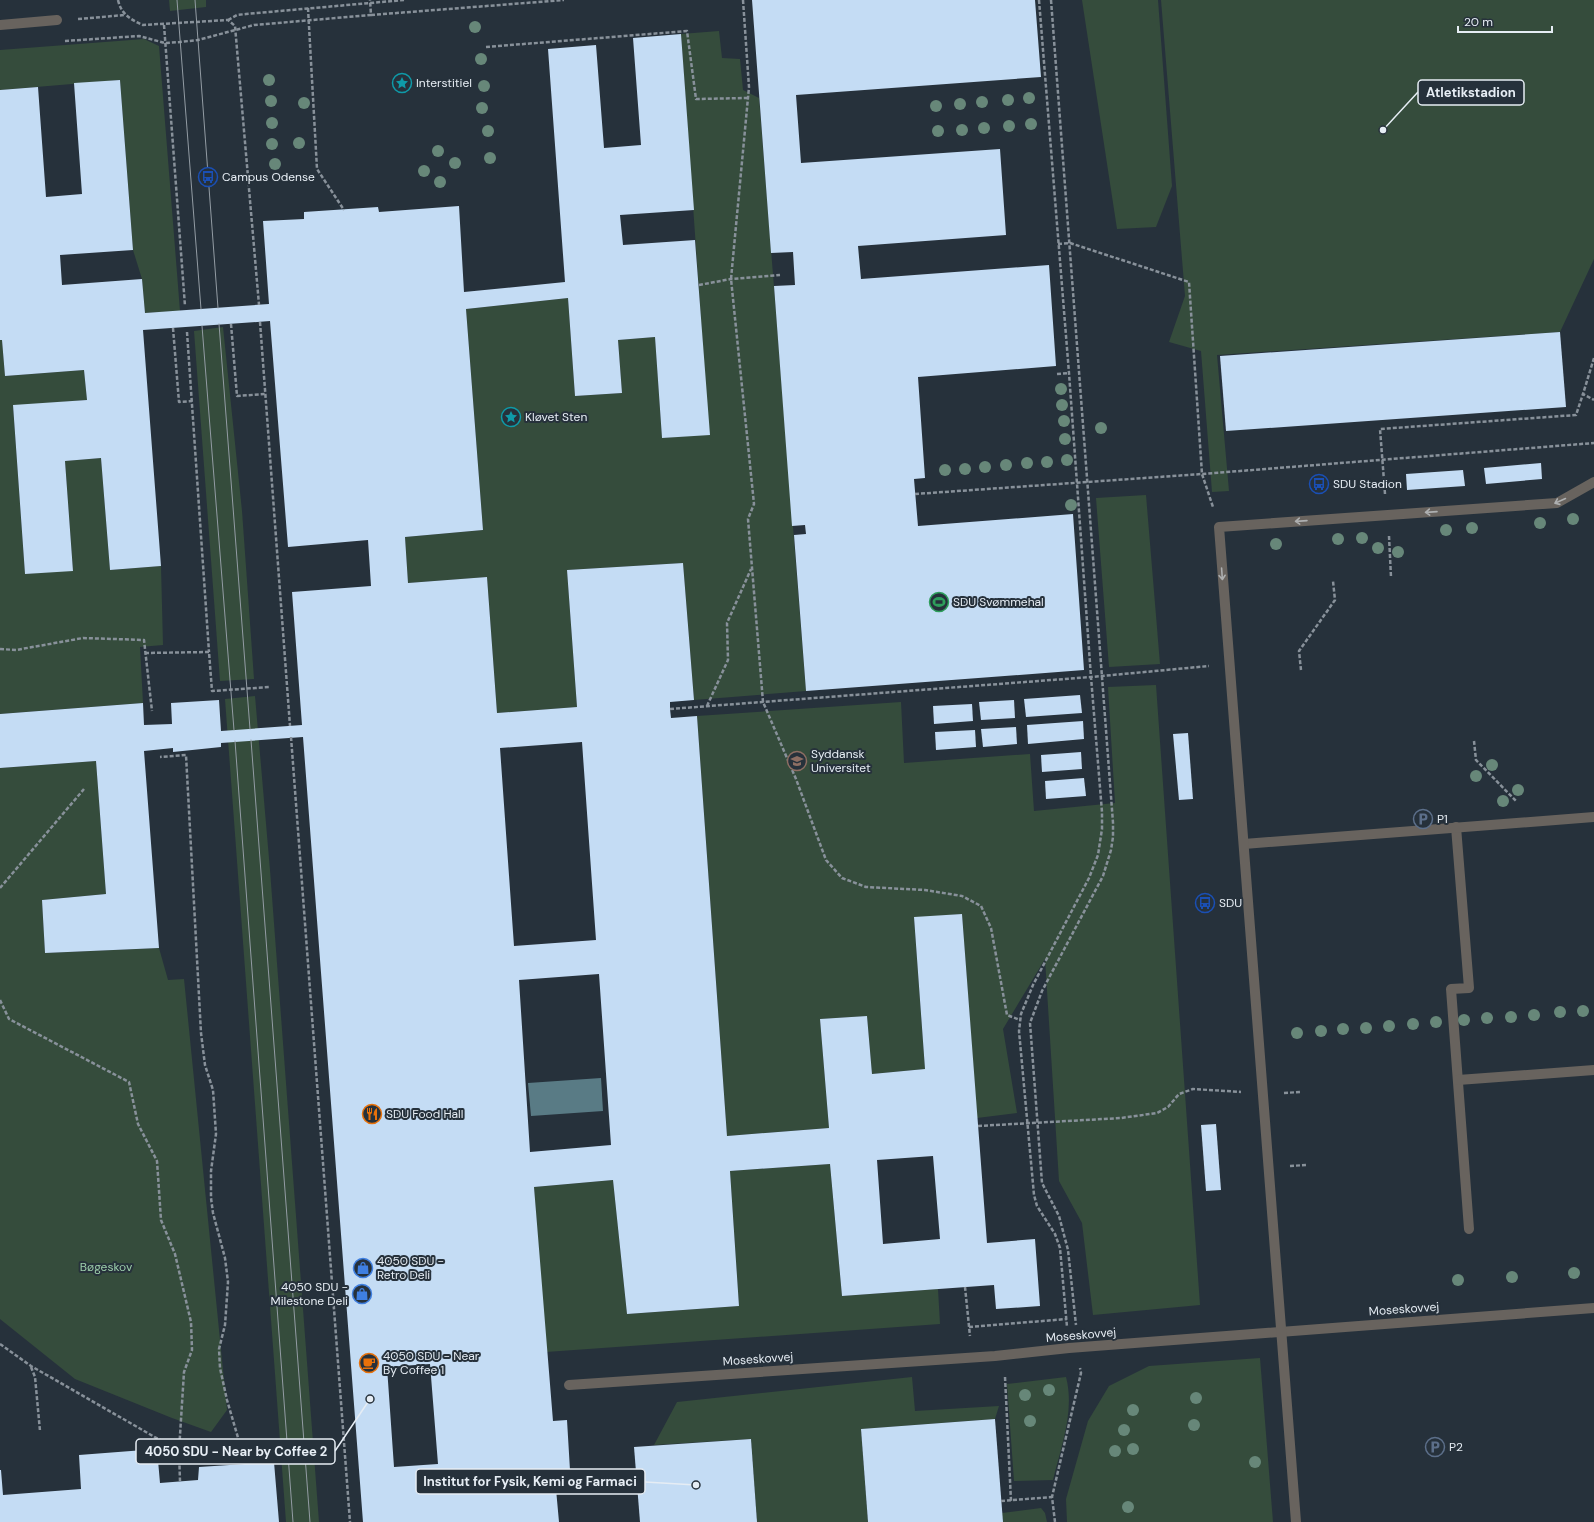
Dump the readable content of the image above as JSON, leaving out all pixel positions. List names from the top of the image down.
{
  "streets": {
    "lane": ["Moseskovvej"]
  },
  "parks": ["Bøgeskov"],
  "places": {
    "place": ["Interstitiel", "Kløvet Sten"],
    "other": ["Atletikstadion", "4050 SDU - Near by Coffee 2", "Institut for Fysik, Kemi og Farmaci"],
    "bus stop": ["Campus Odense", "SDU Stadion", "SDU"],
    "sports": ["SDU Svømmehal"],
    "school or university": ["Syddansk Universitet"],
    "parking": ["P1", "P2"],
    "restaurant": ["SDU Food Hall"],
    "shop": ["4050 SDU - Retro Deli", "4050 SDU - Milestone Deli"],
    "cafe": ["4050 SDU - Near By Coffee 1"]
  },
  "scale_bar": "20 m"
}
